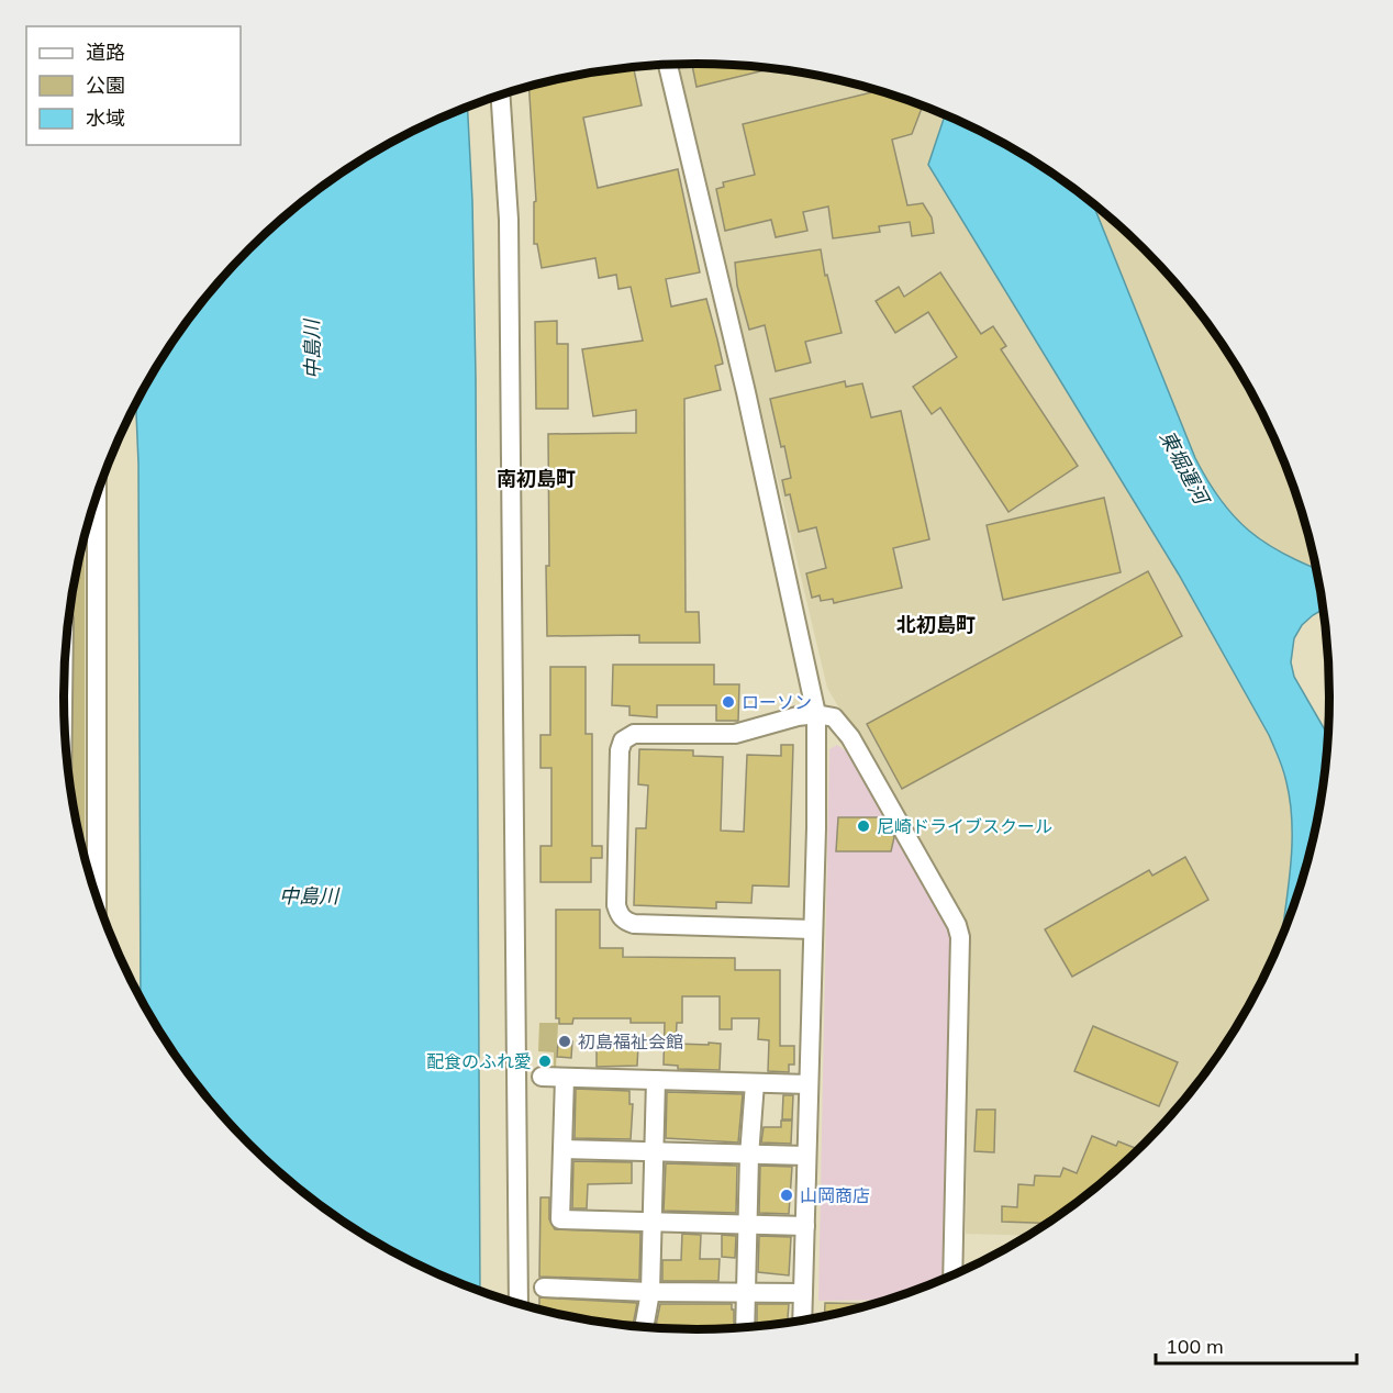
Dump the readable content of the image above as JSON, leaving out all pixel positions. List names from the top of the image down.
{
  "districts": ["南初島町", "北初島町"],
  "water": ["中島川", "東堀運河"],
  "places": [
    "ローソン",
    "尼崎ドライブスクール",
    "初島福祉会館",
    "配食のふれ愛",
    "山岡商店"
  ],
  "legend": ["道路", "公園", "水域"],
  "scale_bar": "100 m"
}
